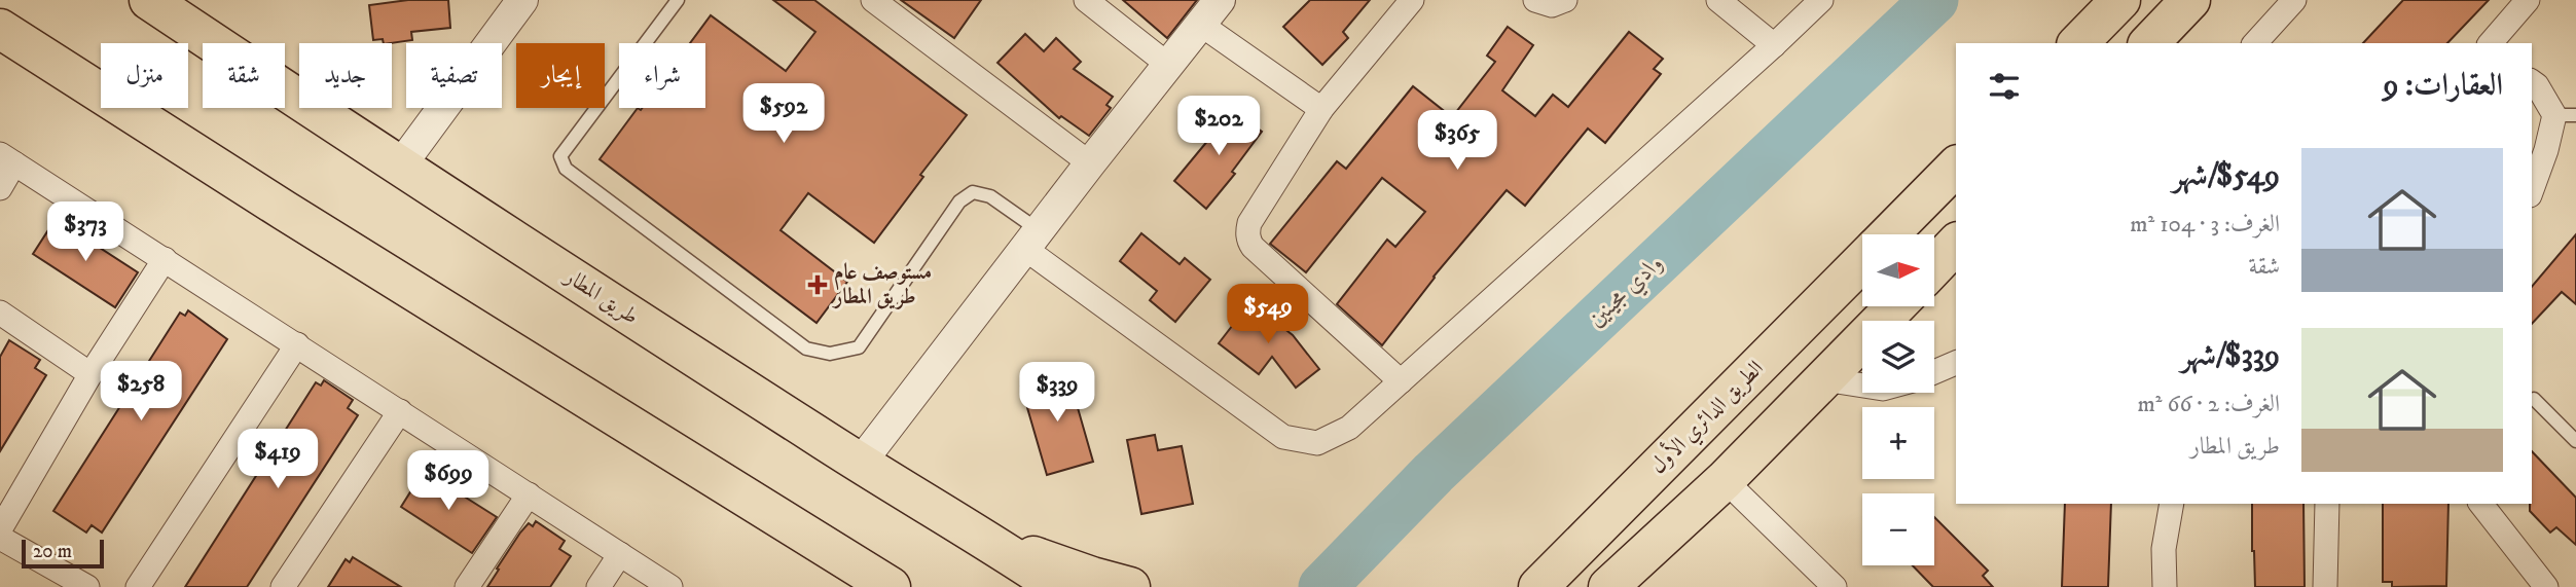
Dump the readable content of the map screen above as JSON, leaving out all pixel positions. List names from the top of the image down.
{
  "streets": {
    "highway": ["طريق المطار", "الطريق الدائري الأول"]
  },
  "water": ["وادي مجينين"],
  "places": {
    "health": ["مستوصف عام طريق المطار"]
  },
  "scale_bar": "20 m",
  "north": "right",
  "page": {
    "chip": [
      "شراء",
      "إيجار",
      "تصفية",
      "جديد",
      "شقة",
      "منزل"
    ],
    "heading": "العقارات: 9",
    "price": [
      "$592",
      "$202",
      "$365",
      "$373",
      "$549",
      "$258",
      "$339",
      "$419",
      "$699"
    ],
    "list": [
      {
        "name": "$549/شهر",
        "note": "الغرف: 3 · 104 m² · شقة"
      },
      {
        "name": "$339/شهر",
        "note": "الغرف: 2 · 66 m² · طريق المطار"
      }
    ],
    "map_buttons": ["+", "−"],
    "scale": "20 m"
  }
}
